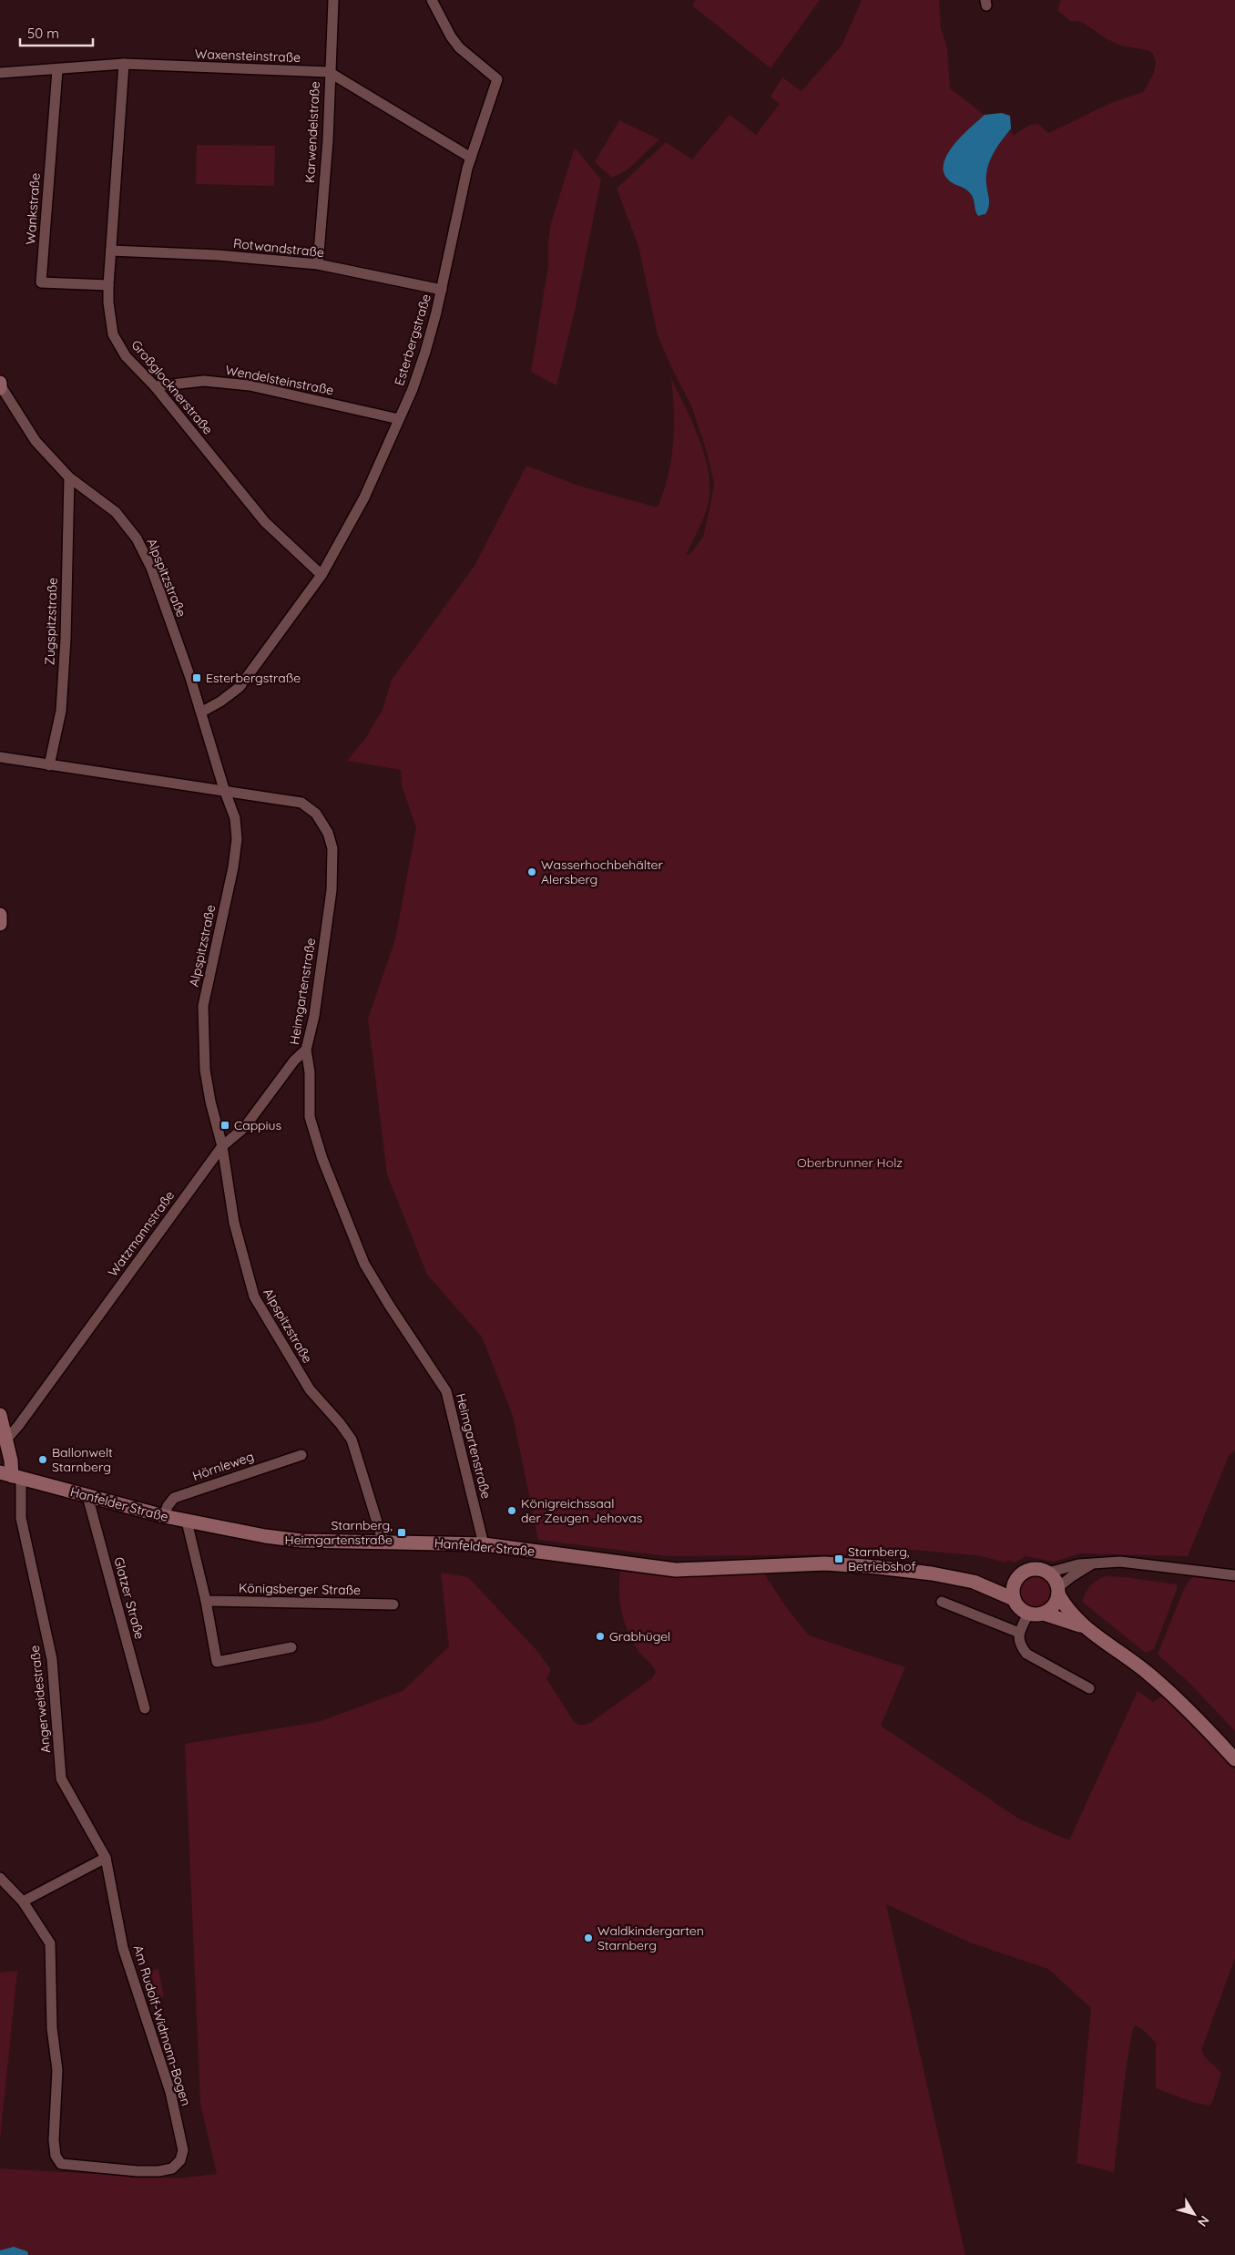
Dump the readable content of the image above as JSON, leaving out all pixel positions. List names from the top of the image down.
{
  "streets": {
    "street": [
      "Waxensteinstraße",
      "Karwendelstraße",
      "Wankstraße",
      "Rotwandstraße",
      "Esterbergstraße",
      "Wendelsteinstraße",
      "Großglocknerstraße",
      "Alpspitzstraße",
      "Zugspitzstraße",
      "Heimgartenstraße",
      "Watzmannstraße",
      "Hörnleweg",
      "Hanfelder Straße",
      "Königsberger Straße",
      "Glatzer Straße",
      "Angerweidestraße",
      "Am Rudolf-Widmann-Bogen"
    ]
  },
  "crossings": [
    ["Waxensteinstraße", "Karwendelstraße"],
    ["Waxensteinstraße", "Wankstraße"],
    ["Waxensteinstraße", "Esterbergstraße"],
    ["Waxensteinstraße", "Großglocknerstraße"],
    ["Karwendelstraße", "Rotwandstraße"],
    ["Wankstraße", "Großglocknerstraße"],
    ["Rotwandstraße", "Esterbergstraße"],
    ["Rotwandstraße", "Großglocknerstraße"],
    ["Esterbergstraße", "Wendelsteinstraße"],
    ["Esterbergstraße", "Großglocknerstraße"],
    ["Esterbergstraße", "Alpspitzstraße"],
    ["Wendelsteinstraße", "Großglocknerstraße"],
    ["Alpspitzstraße", "Zugspitzstraße"],
    ["Alpspitzstraße", "Heimgartenstraße"],
    ["Alpspitzstraße", "Watzmannstraße"],
    ["Alpspitzstraße", "Hanfelder Straße"],
    ["Zugspitzstraße", "Heimgartenstraße"],
    ["Heimgartenstraße", "Watzmannstraße"],
    ["Heimgartenstraße", "Hanfelder Straße"],
    ["Hörnleweg", "Hanfelder Straße"],
    ["Hanfelder Straße", "Glatzer Straße"],
    ["Hanfelder Straße", "Angerweidestraße"],
    ["Angerweidestraße", "Am Rudolf-Widmann-Bogen"]
  ],
  "parks": ["Oberbrunner Holz"],
  "places": {
    "transit": [
      "Esterbergstraße",
      "Cappius",
      "Starnberg, Heimgartenstraße",
      "Starnberg, Betriebshof"
    ],
    "other": [
      "Wasserhochbehälter Alersberg",
      "Ballonwelt Starnberg",
      "Königreichssaal der Zeugen Jehovas",
      "Grabhügel",
      "Waldkindergarten Starnberg"
    ]
  },
  "scale_bar": "50 m",
  "north": "bottom right"
}
